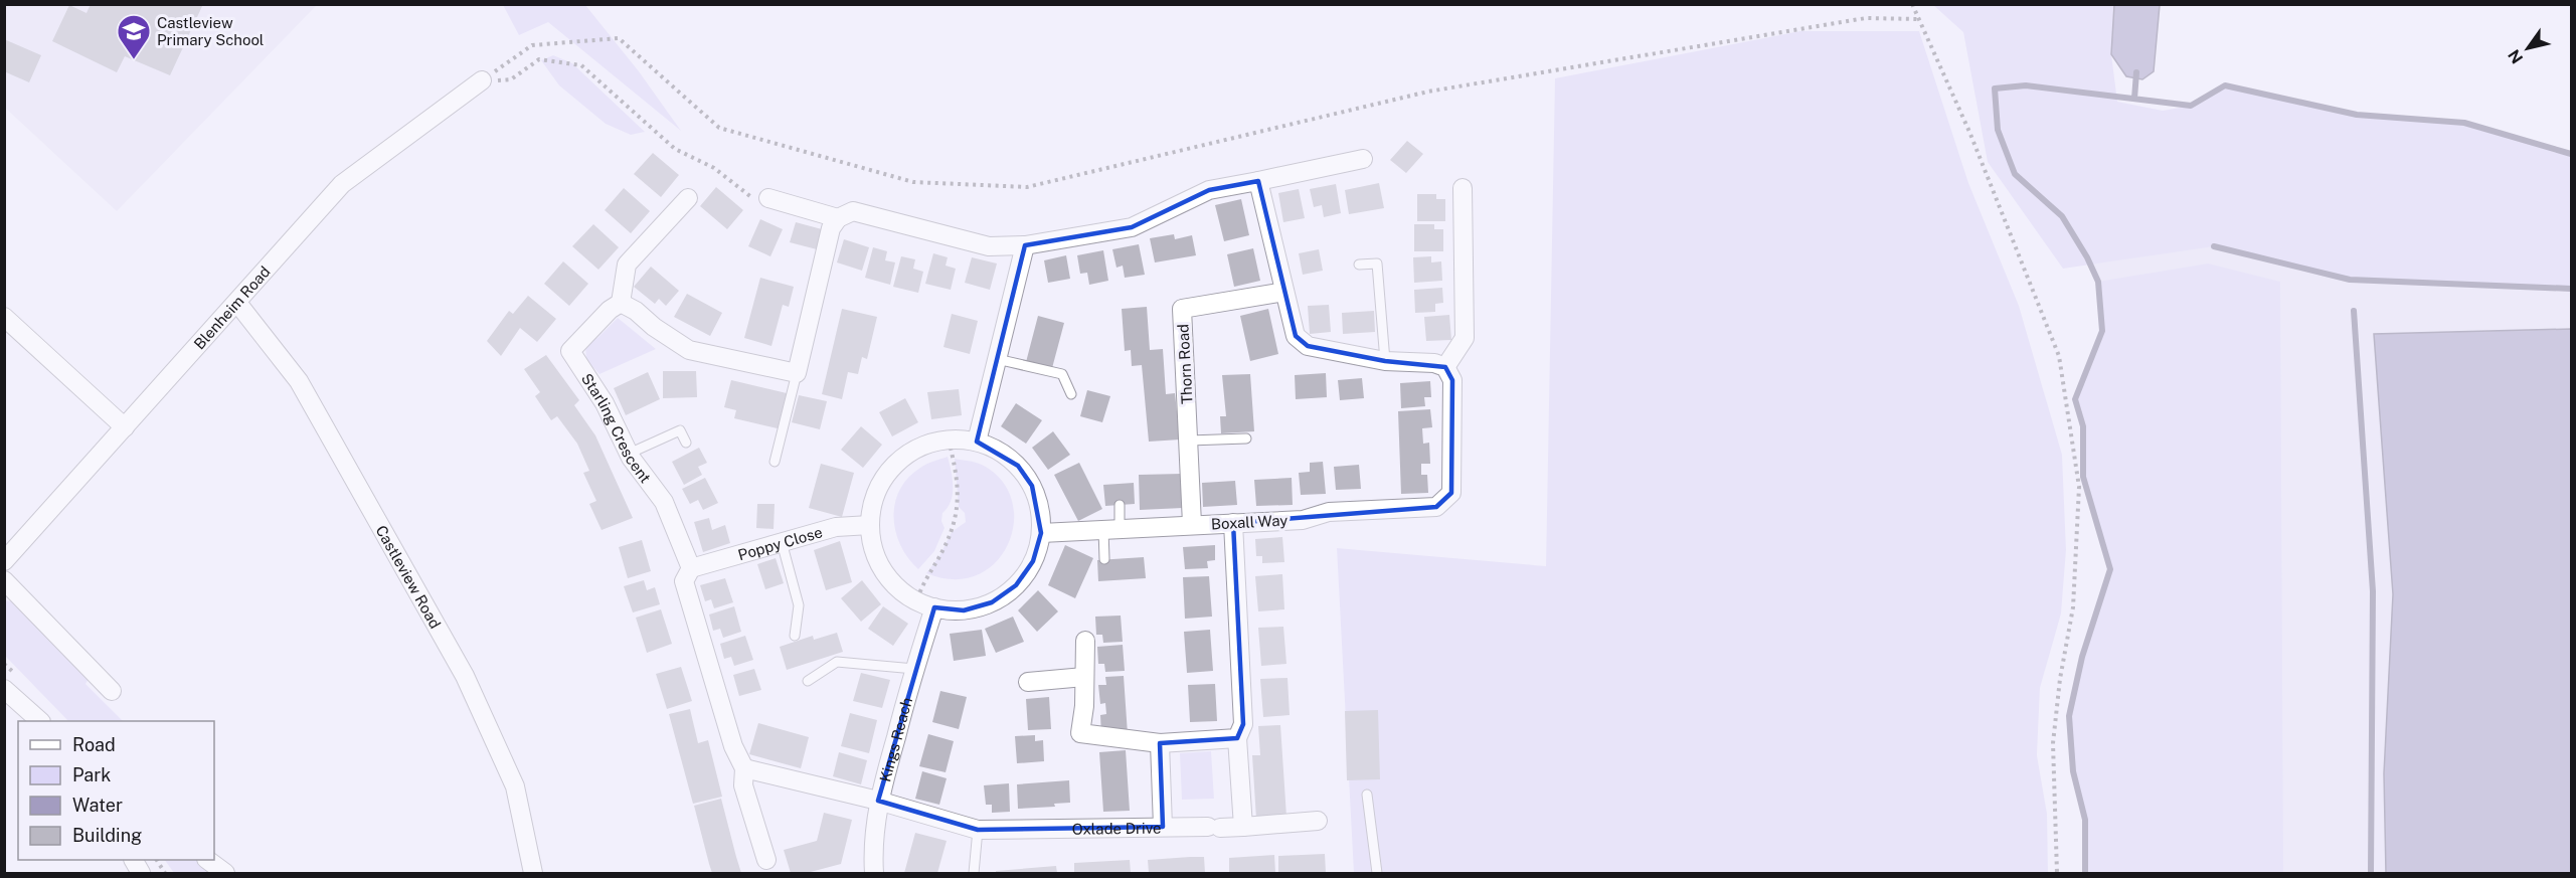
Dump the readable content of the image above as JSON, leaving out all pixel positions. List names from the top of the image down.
{
  "streets": {
    "street": [
      "Blenheim Road",
      "Thorn Road",
      "Starling Crescent",
      "Boxall Way",
      "Poppy Close",
      "Castleview Road",
      "Kings Reach",
      "Oxlade Drive"
    ]
  },
  "crossings": [
    ["Blenheim Road", "Castleview Road"],
    ["Thorn Road", "Boxall Way"],
    ["Starling Crescent", "Poppy Close"],
    ["Kings Reach", "Oxlade Drive"]
  ],
  "places": {
    "school or university": ["Castleview Primary School"]
  },
  "legend": [
    "Road",
    "Park",
    "Water",
    "Building"
  ],
  "north": "bottom left"
}
